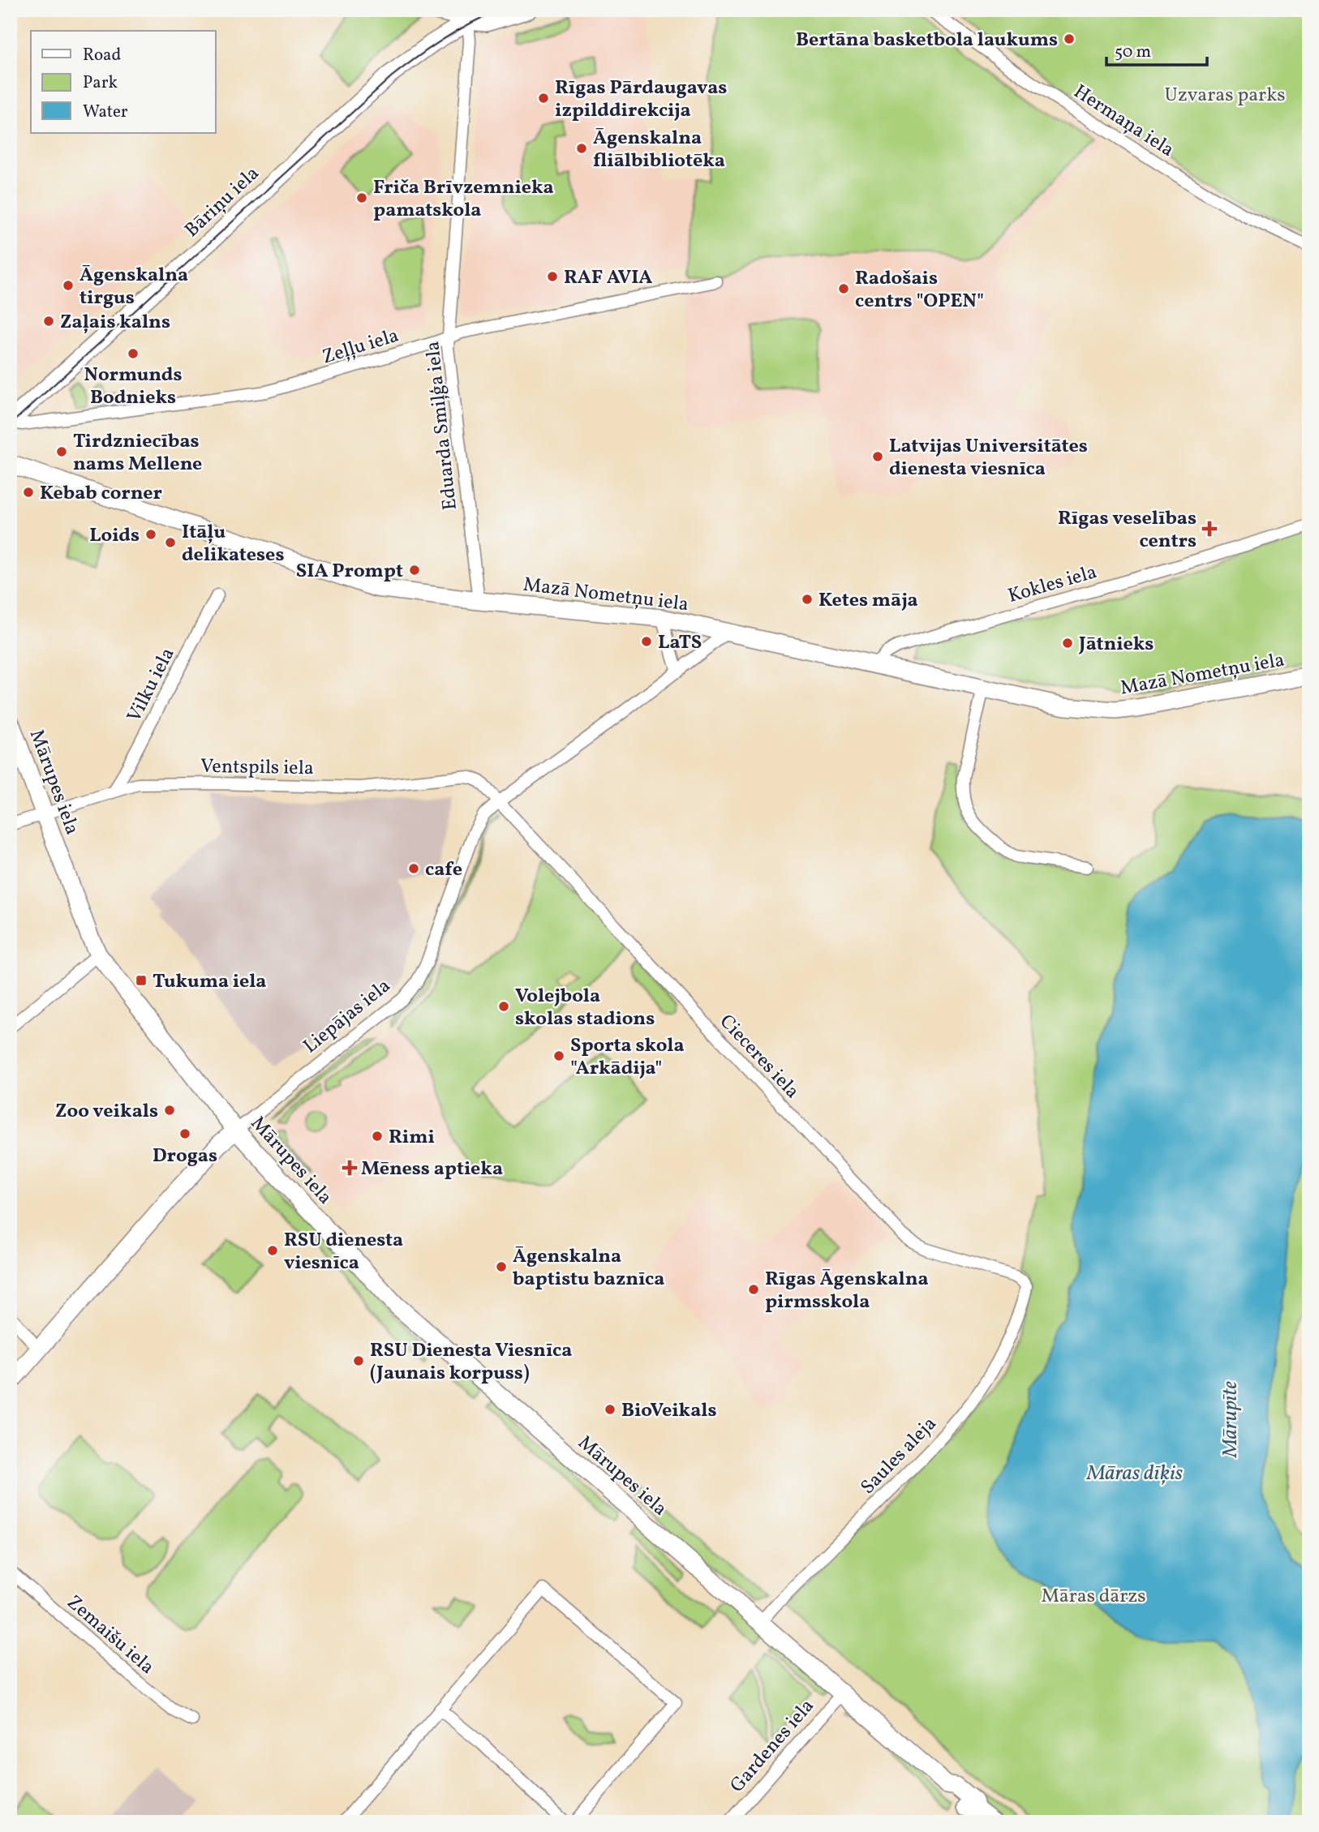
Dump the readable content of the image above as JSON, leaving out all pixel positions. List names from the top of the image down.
{
  "streets": {
    "street": [
      "Hermaņa iela",
      "Bāriņu iela",
      "Zeļļu iela",
      "Eduarda Smiļģa iela",
      "Kokles iela",
      "Mazā Nometņu iela",
      "Vilku iela",
      "Ventspils iela",
      "Mārupes iela",
      "Liepājas iela",
      "Cieceres iela",
      "Saules aleja",
      "Zemaišu iela",
      "Gardenes iela"
    ]
  },
  "crossings": [
    ["Bāriņu iela", "Zeļļu iela"],
    ["Bāriņu iela", "Eduarda Smiļģa iela"],
    ["Zeļļu iela", "Eduarda Smiļģa iela"],
    ["Eduarda Smiļģa iela", "Mazā Nometņu iela"],
    ["Kokles iela", "Mazā Nometņu iela"],
    ["Mazā Nometņu iela", "Liepājas iela"],
    ["Vilku iela", "Ventspils iela"],
    ["Ventspils iela", "Mārupes iela"],
    ["Ventspils iela", "Liepājas iela"],
    ["Ventspils iela", "Cieceres iela"],
    ["Mārupes iela", "Liepājas iela"],
    ["Mārupes iela", "Saules aleja"],
    ["Mārupes iela", "Gardenes iela"],
    ["Liepājas iela", "Cieceres iela"],
    ["Cieceres iela", "Saules aleja"]
  ],
  "water": ["Mārupīte", "Māras dīķis"],
  "parks": ["Uzvaras parks", "Māras dārzs"],
  "places": {
    "other": [
      "Bertāna basketbola laukums",
      "Rīgas Pārdaugavas izpilddirekcija",
      "Āgenskalna fliālbibliotēka",
      "Friča Brīvzemnieka pamatskola",
      "RAF AVIA",
      "Āgenskalna tirgus",
      "Radošais centrs \"OPEN\"",
      "Zaļais kalns",
      "Normunds Bodnieks",
      "Tirdzniecības nams Mellene",
      "Latvijas Universitātes dienesta viesnīca",
      "Kebab corner",
      "Loids",
      "Itāļu delikateses",
      "SIA Prompt",
      "Ketes māja",
      "LaTS",
      "Jātnieks",
      "cafe",
      "Volejbola skolas stadions",
      "Sporta skola \"Arkādija\"",
      "Zoo veikals",
      "Drogas",
      "Rimi",
      "RSU dienesta viesnīca",
      "Āgenskalna baptistu baznīca",
      "Rīgas Āgenskalna pirmsskola",
      "RSU Dienesta Viesnīca (Jaunais korpuss)",
      "BioVeikals"
    ],
    "health": ["Rīgas veselības centrs", "Mēness aptieka"],
    "transit": ["Tukuma iela"]
  },
  "legend": ["Road", "Park", "Water"],
  "scale_bar": "50 m"
}
